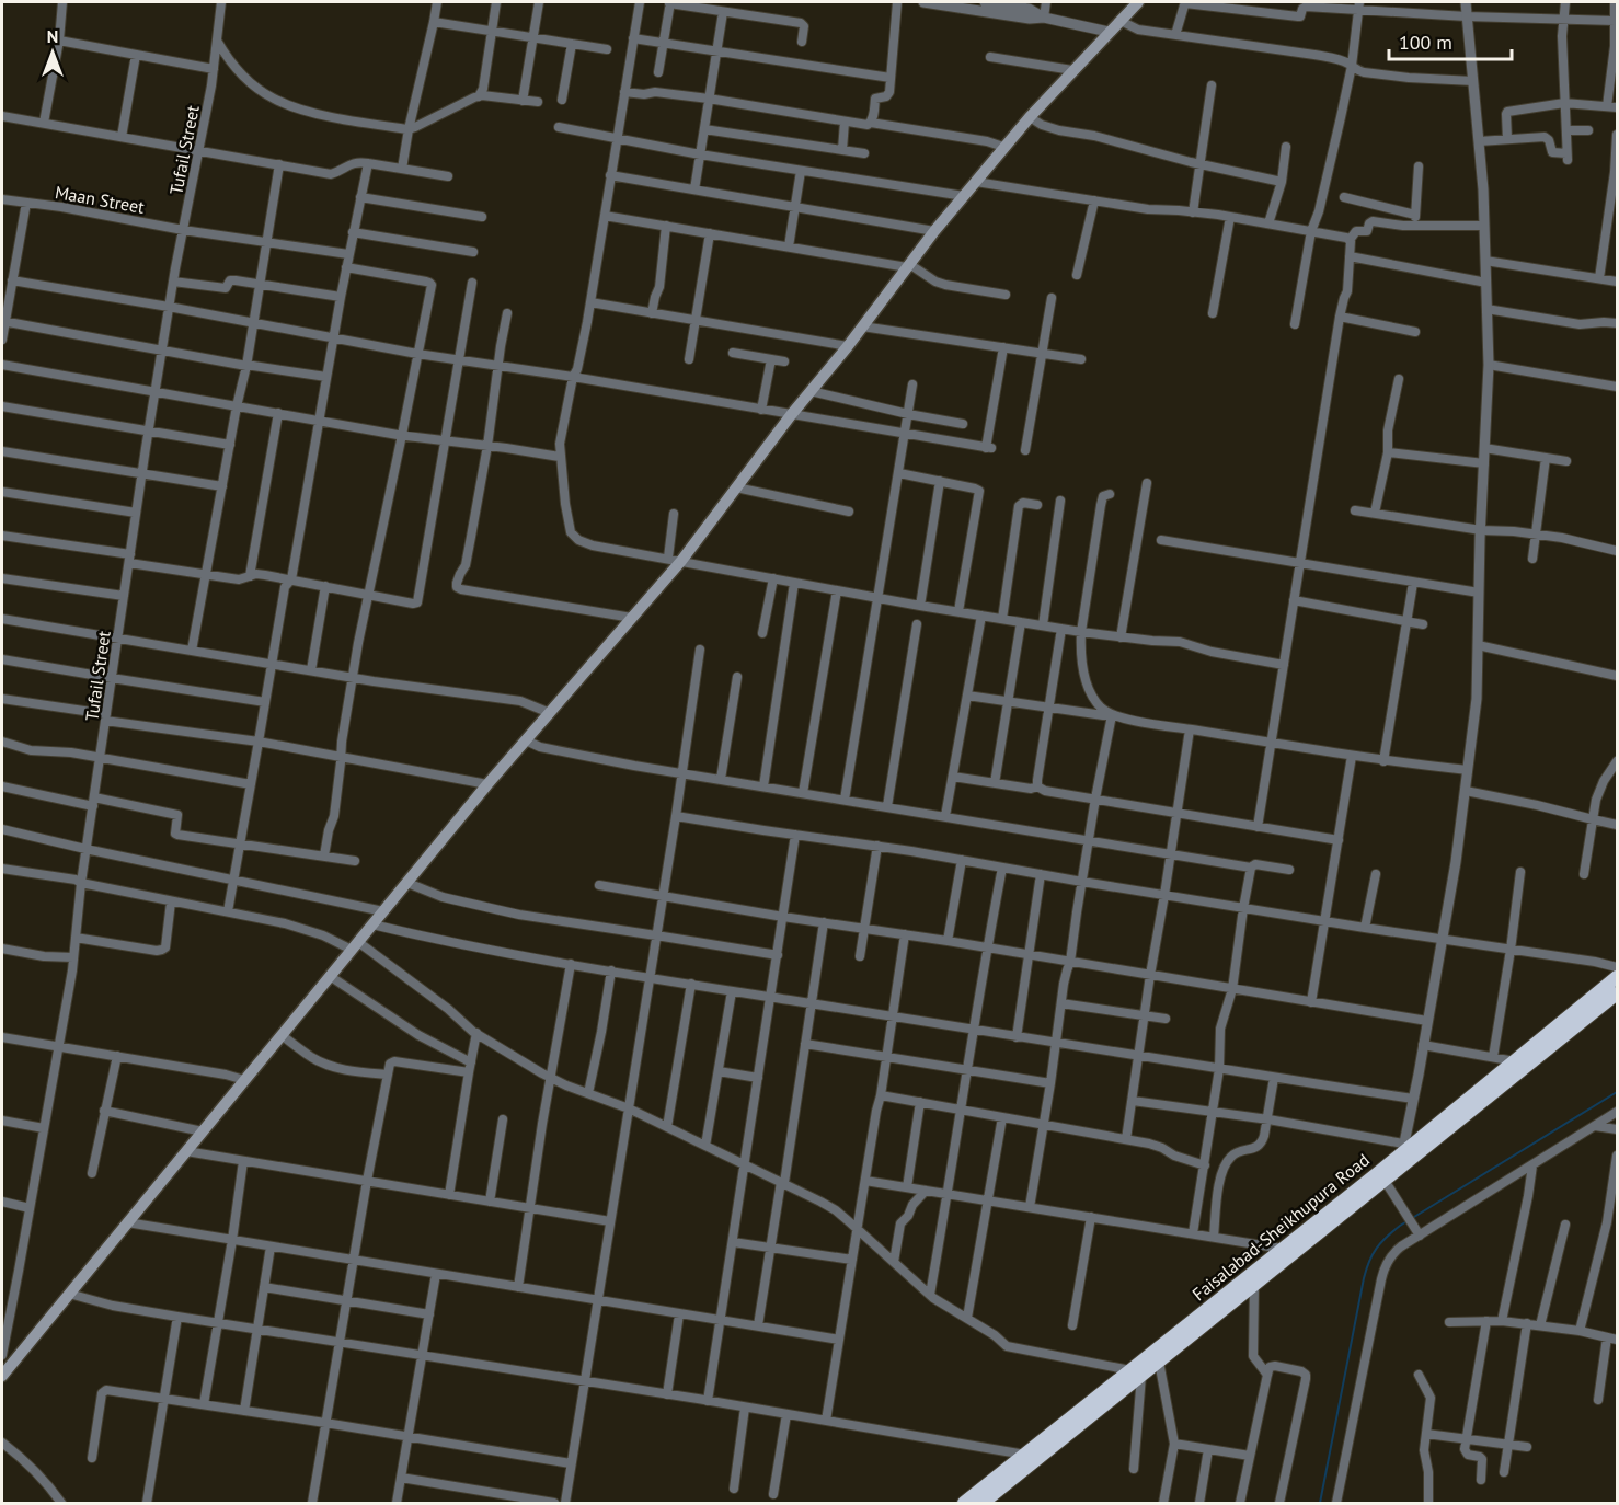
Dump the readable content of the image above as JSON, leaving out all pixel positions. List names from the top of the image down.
{
  "streets": {
    "highway": ["Faisalabad-Sheikhupura Road"],
    "street": ["Tufail Street", "Maan Street"]
  },
  "crossings": [
    ["Tufail Street", "Maan Street"]
  ],
  "scale_bar": "100 m",
  "north": "top"
}
